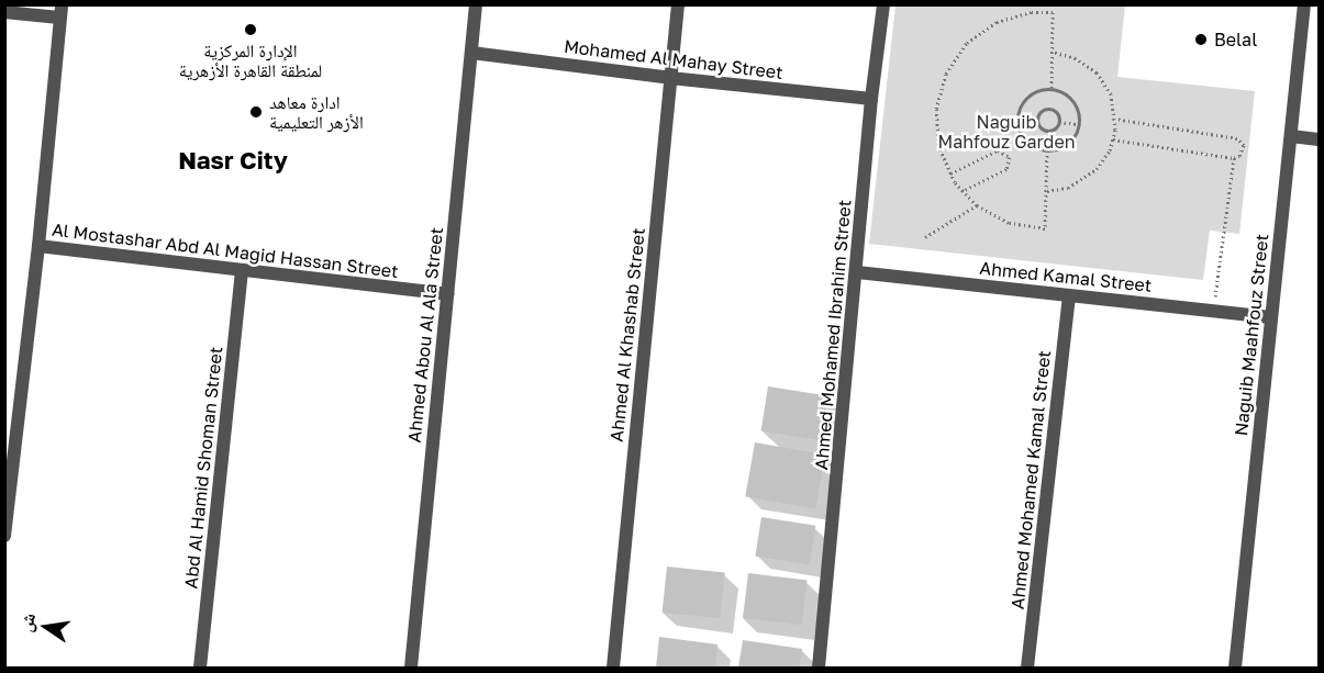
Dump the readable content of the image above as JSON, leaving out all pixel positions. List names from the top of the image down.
{
  "streets": {
    "street": [
      "Mohamed Al Mahay Street",
      "Al Mostashar Abd Al Magid Hassan Street",
      "Ahmed Kamal Street",
      "Ahmed Abou Al Ala Street",
      "Ahmed Al Khashab Street",
      "Ahmed Mohamed Ibrahim Street",
      "Naguib Maahfouz Street",
      "Abd Al Hamid Shoman Street",
      "Ahmed Mohamed Kamal Street"
    ]
  },
  "crossings": [
    ["Mohamed Al Mahay Street", "Ahmed Abou Al Ala Street"],
    ["Mohamed Al Mahay Street", "Ahmed Al Khashab Street"],
    ["Mohamed Al Mahay Street", "Ahmed Mohamed Ibrahim Street"],
    ["Al Mostashar Abd Al Magid Hassan Street", "Ahmed Abou Al Ala Street"],
    ["Al Mostashar Abd Al Magid Hassan Street", "Abd Al Hamid Shoman Street"],
    ["Ahmed Kamal Street", "Ahmed Mohamed Ibrahim Street"],
    ["Ahmed Kamal Street", "Naguib Maahfouz Street"],
    ["Ahmed Kamal Street", "Ahmed Mohamed Kamal Street"]
  ],
  "districts": ["Nasr City"],
  "parks": ["Naguib Mahfouz Garden"],
  "places": ["الإدارة المركزية لمنطقة القاهرة الأزهرية", "Belal", "ادارة معاهد الأزهر التعليمية"],
  "north": "left"
}
